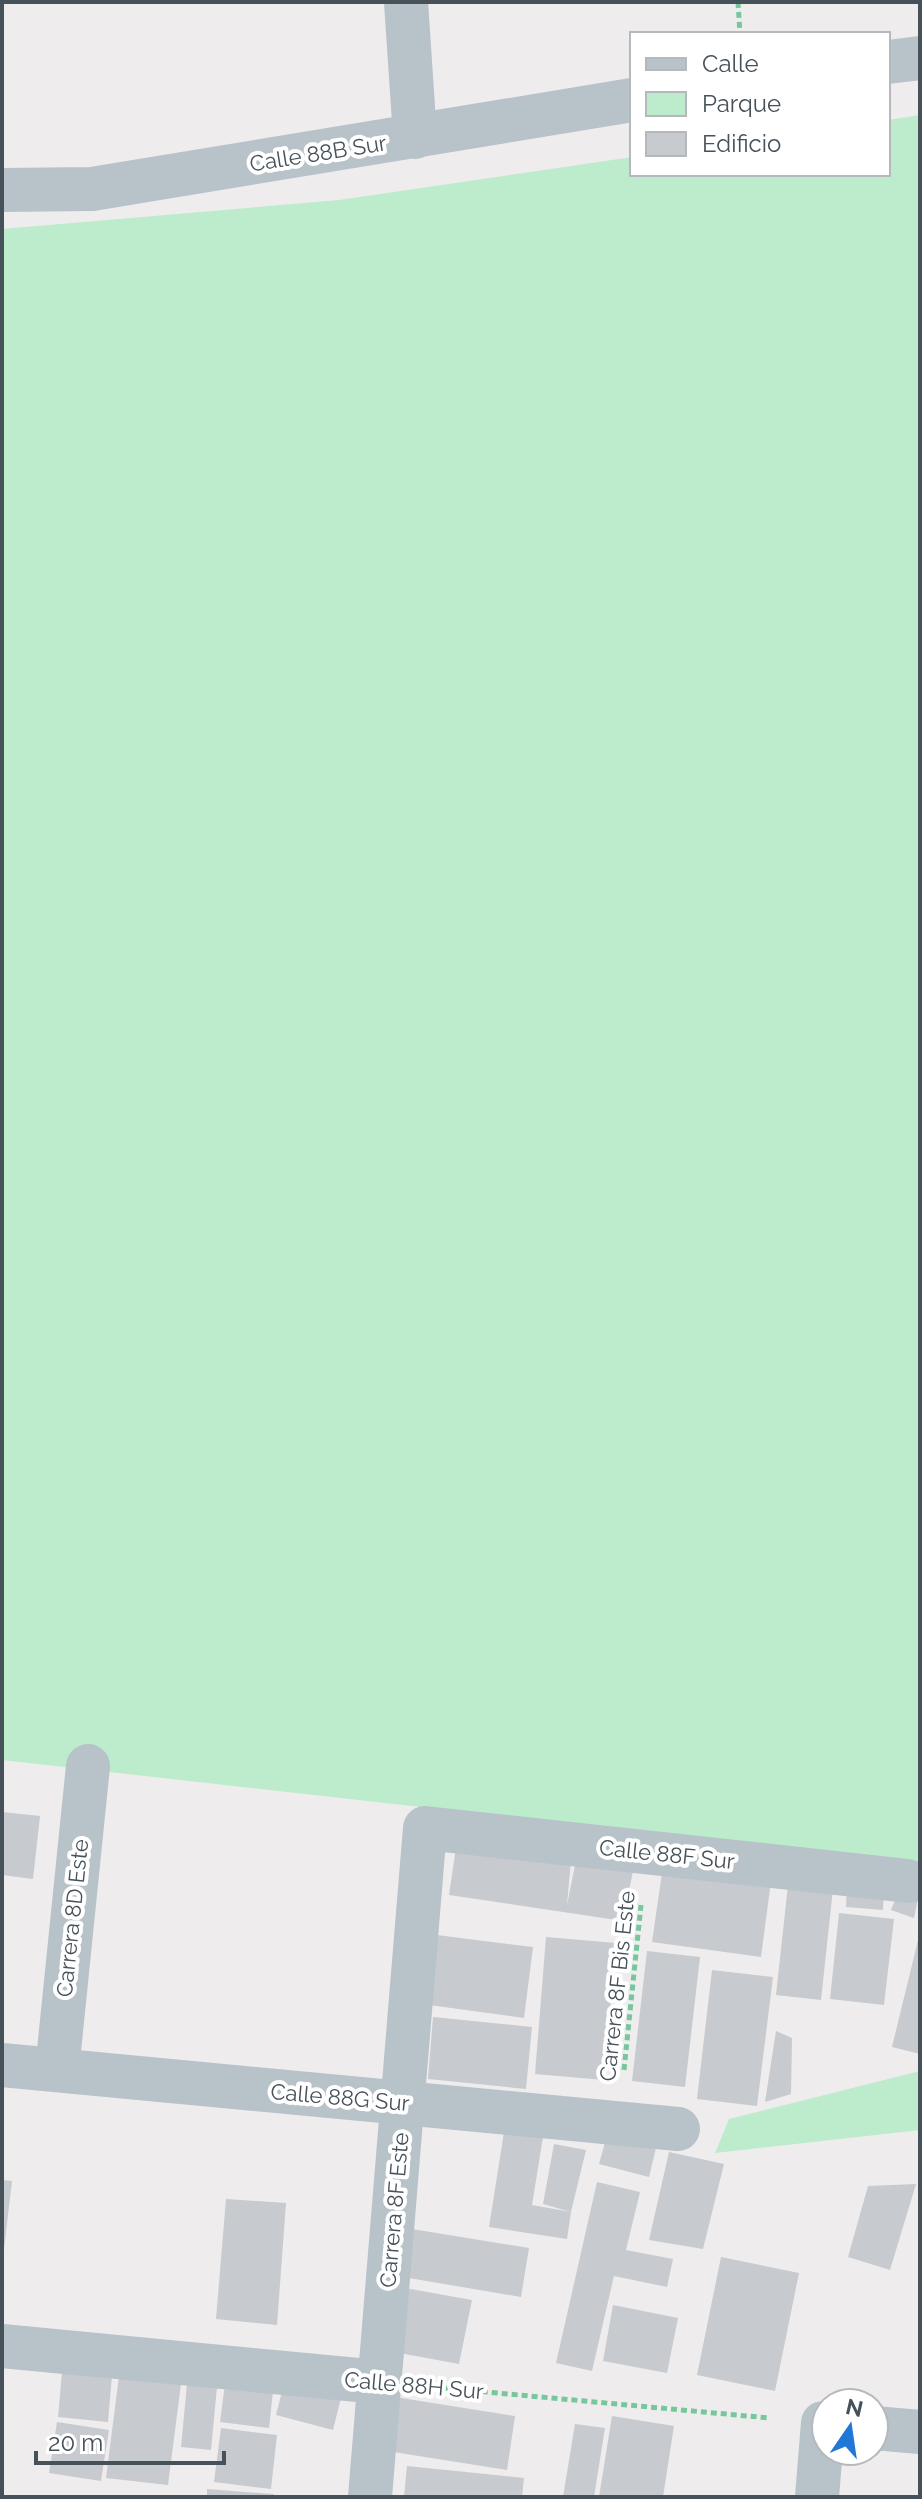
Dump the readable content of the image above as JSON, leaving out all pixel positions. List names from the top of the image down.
{
  "streets": {
    "street": [
      "Calle 88B Sur",
      "Calle 88F Sur",
      "Carrera 8D Este",
      "Calle 88G Sur",
      "Carrera 8F Este",
      "Calle 88H Sur"
    ],
    "path": ["Carrera 8F Bis Este"]
  },
  "crossings": [
    ["Calle 88F Sur", "Carrera 8F Bis Este"],
    ["Calle 88F Sur", "Carrera 8F Este"],
    ["Carrera 8D Este", "Calle 88G Sur"],
    ["Carrera 8F Bis Este", "Calle 88G Sur"],
    ["Calle 88G Sur", "Carrera 8F Este"],
    ["Carrera 8F Este", "Calle 88H Sur"]
  ],
  "legend": ["Calle", "Parque", "Edificio"],
  "scale_bar": "20 m",
  "north": "top"
}
